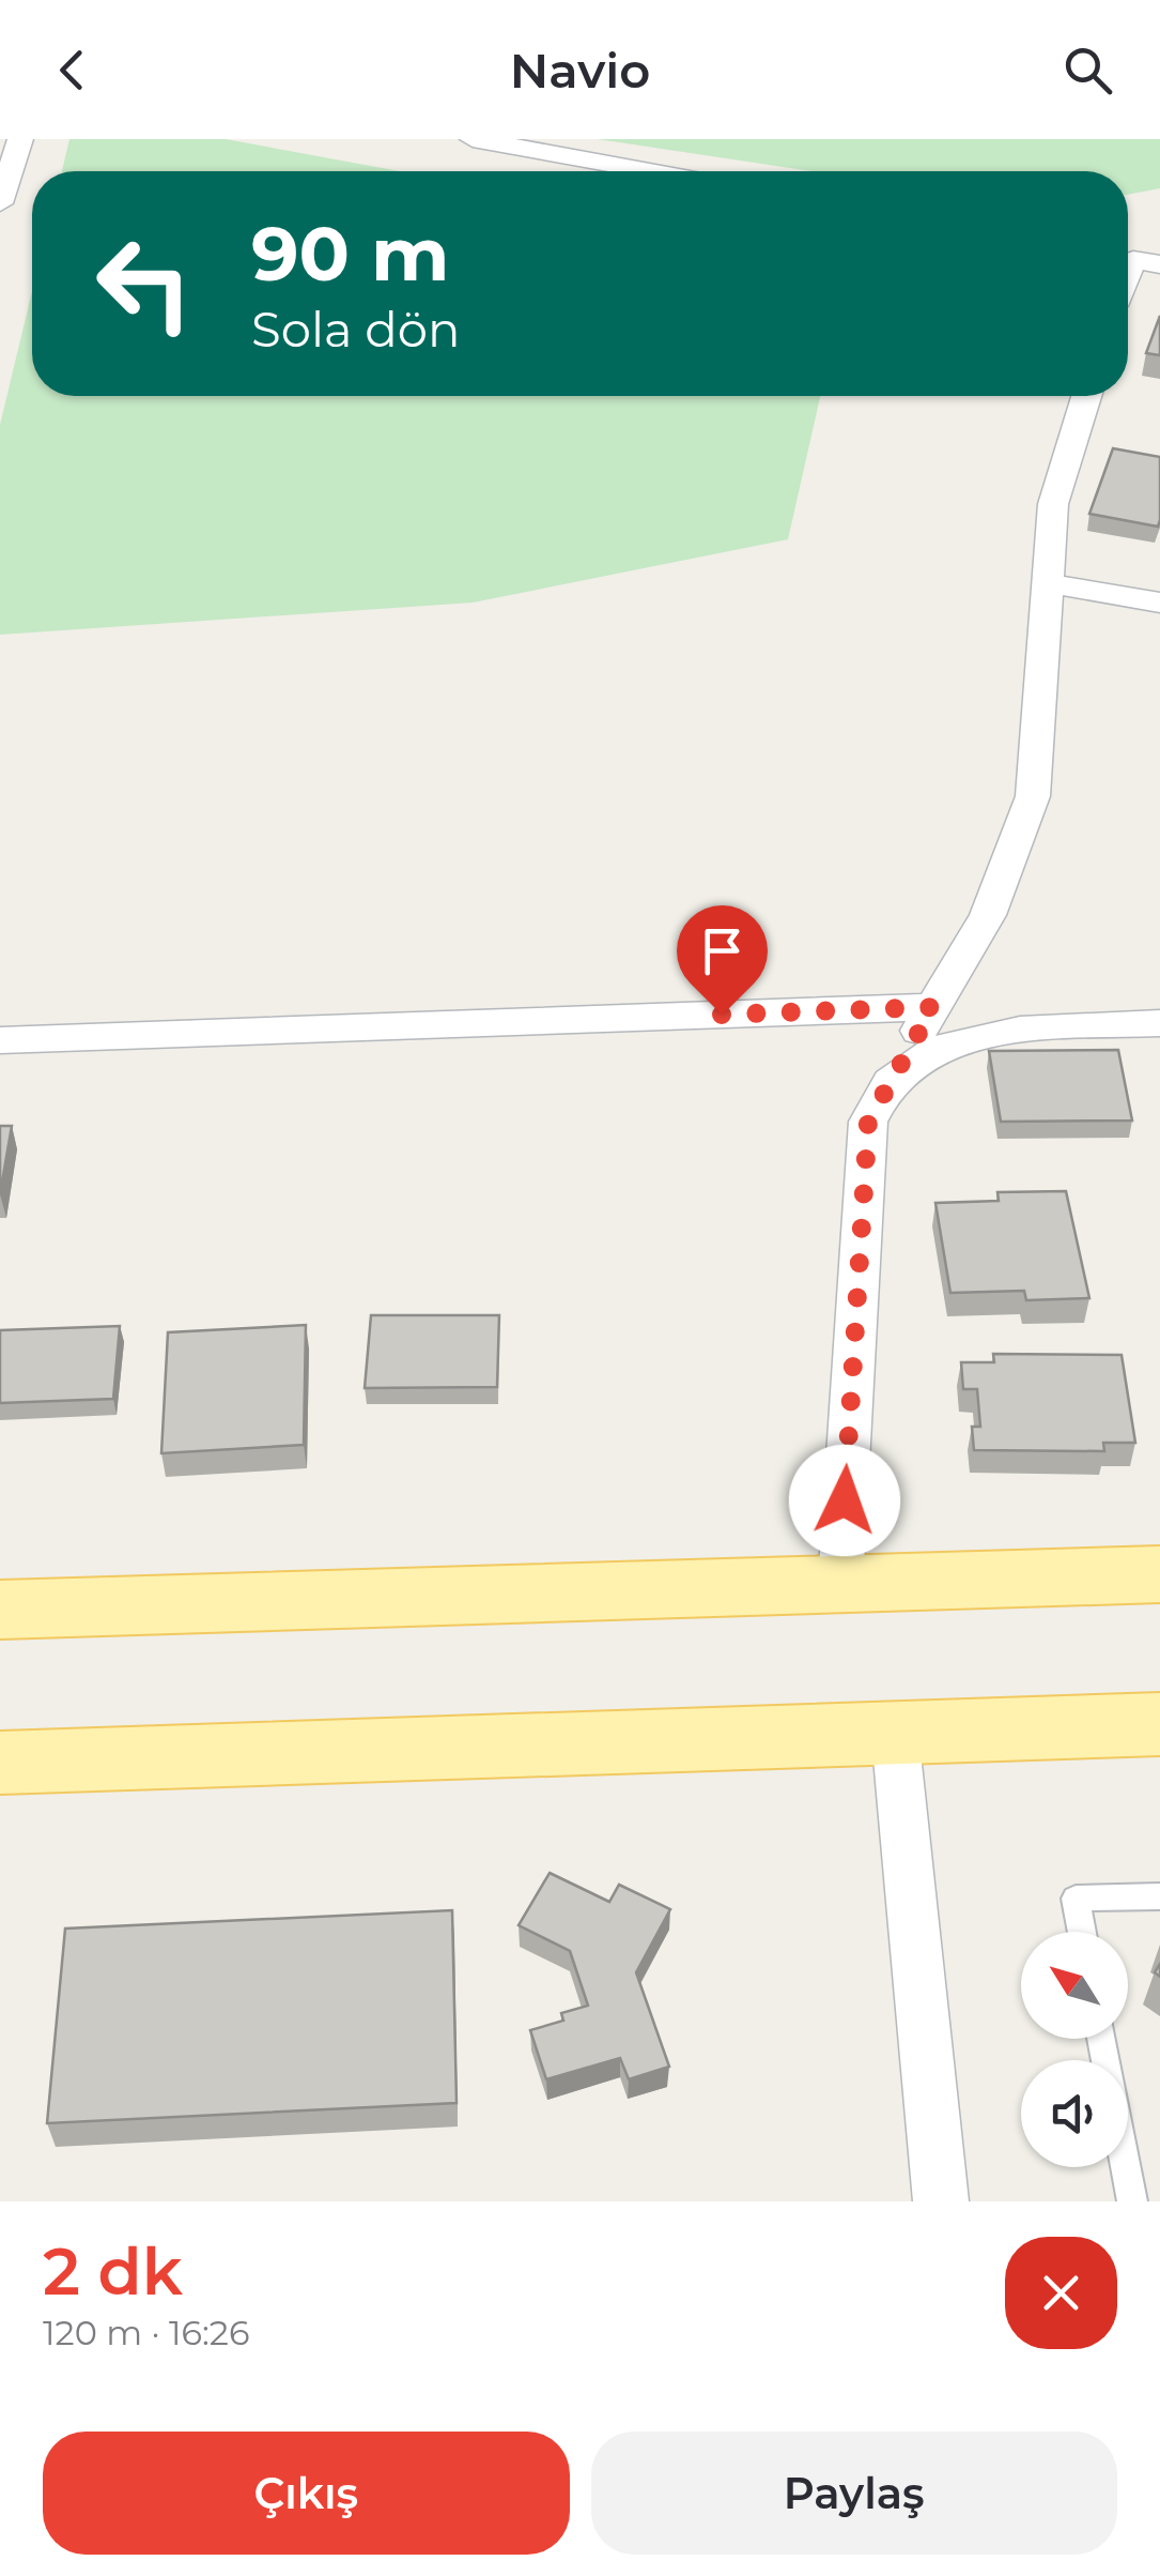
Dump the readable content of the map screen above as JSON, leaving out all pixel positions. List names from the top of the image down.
{
  "north": "top left",
  "page": {
    "header": "Navio",
    "turn": ["90 m", "Sola dön"],
    "heading": ["2 dk", "120 m · 16:26"],
    "buttons": ["Çıkış", "Paylaş"]
  }
}
